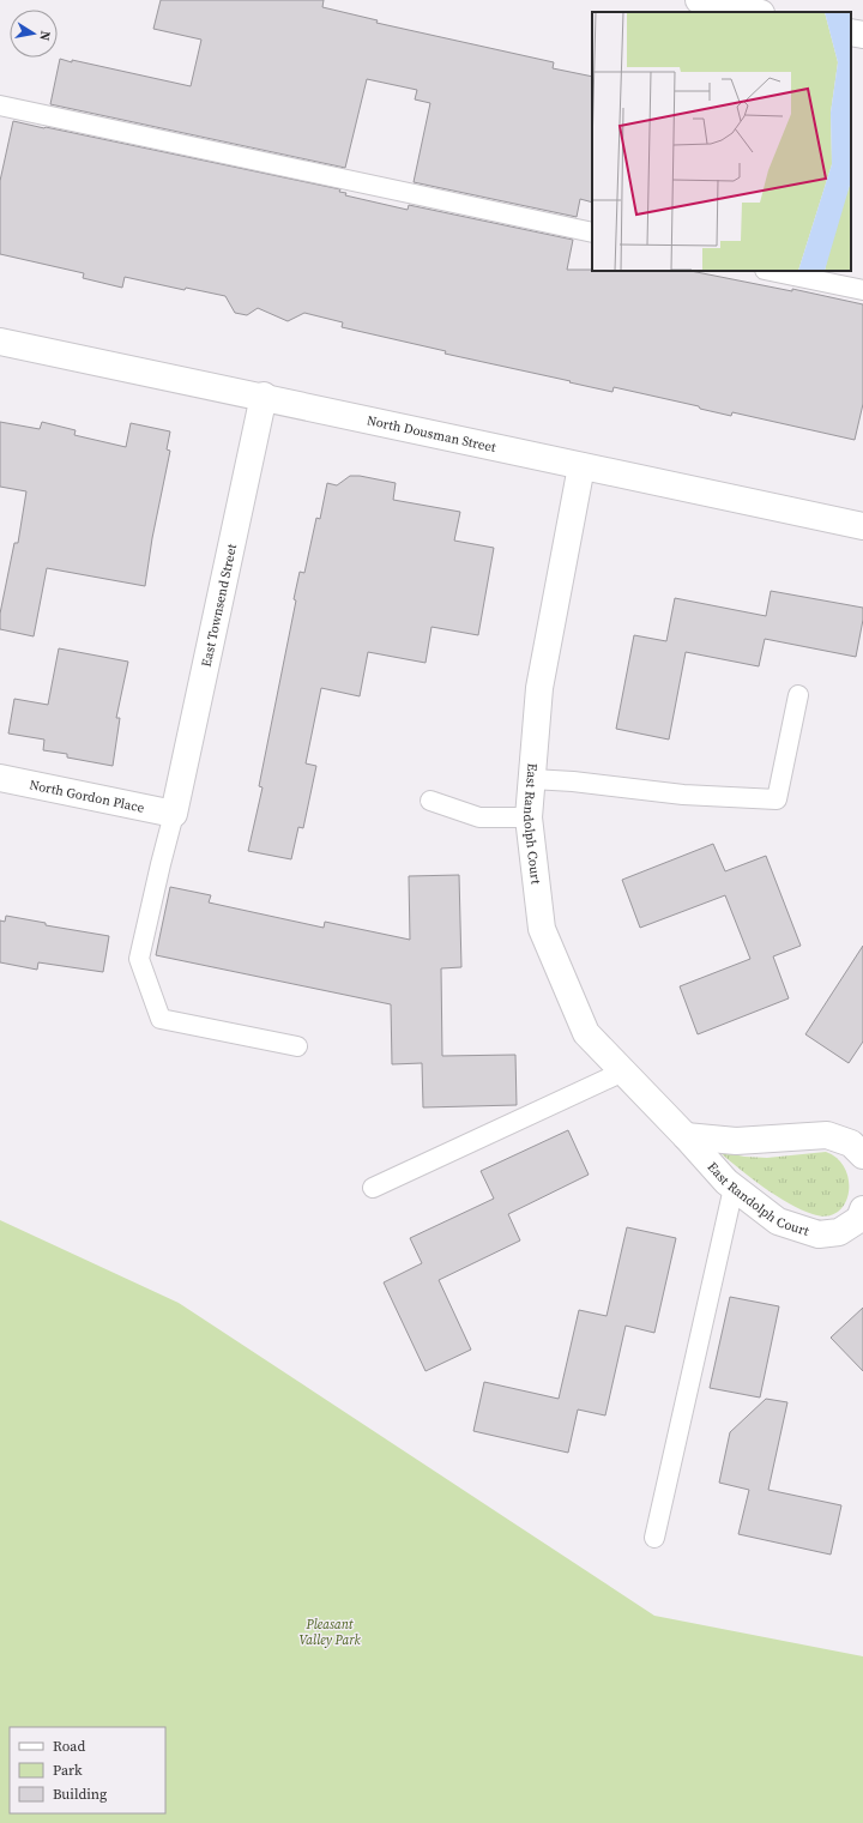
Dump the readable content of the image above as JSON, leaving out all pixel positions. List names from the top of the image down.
{
  "streets": {
    "street": [
      "North Dousman Street",
      "East Townsend Street",
      "North Gordon Place",
      "East Randolph Court"
    ]
  },
  "crossings": [
    ["North Dousman Street", "East Townsend Street"],
    ["North Dousman Street", "East Randolph Court"],
    ["East Townsend Street", "North Gordon Place"]
  ],
  "parks": ["Pleasant Valley Park"],
  "legend": ["Road", "Park", "Building"],
  "north": "right"
}
